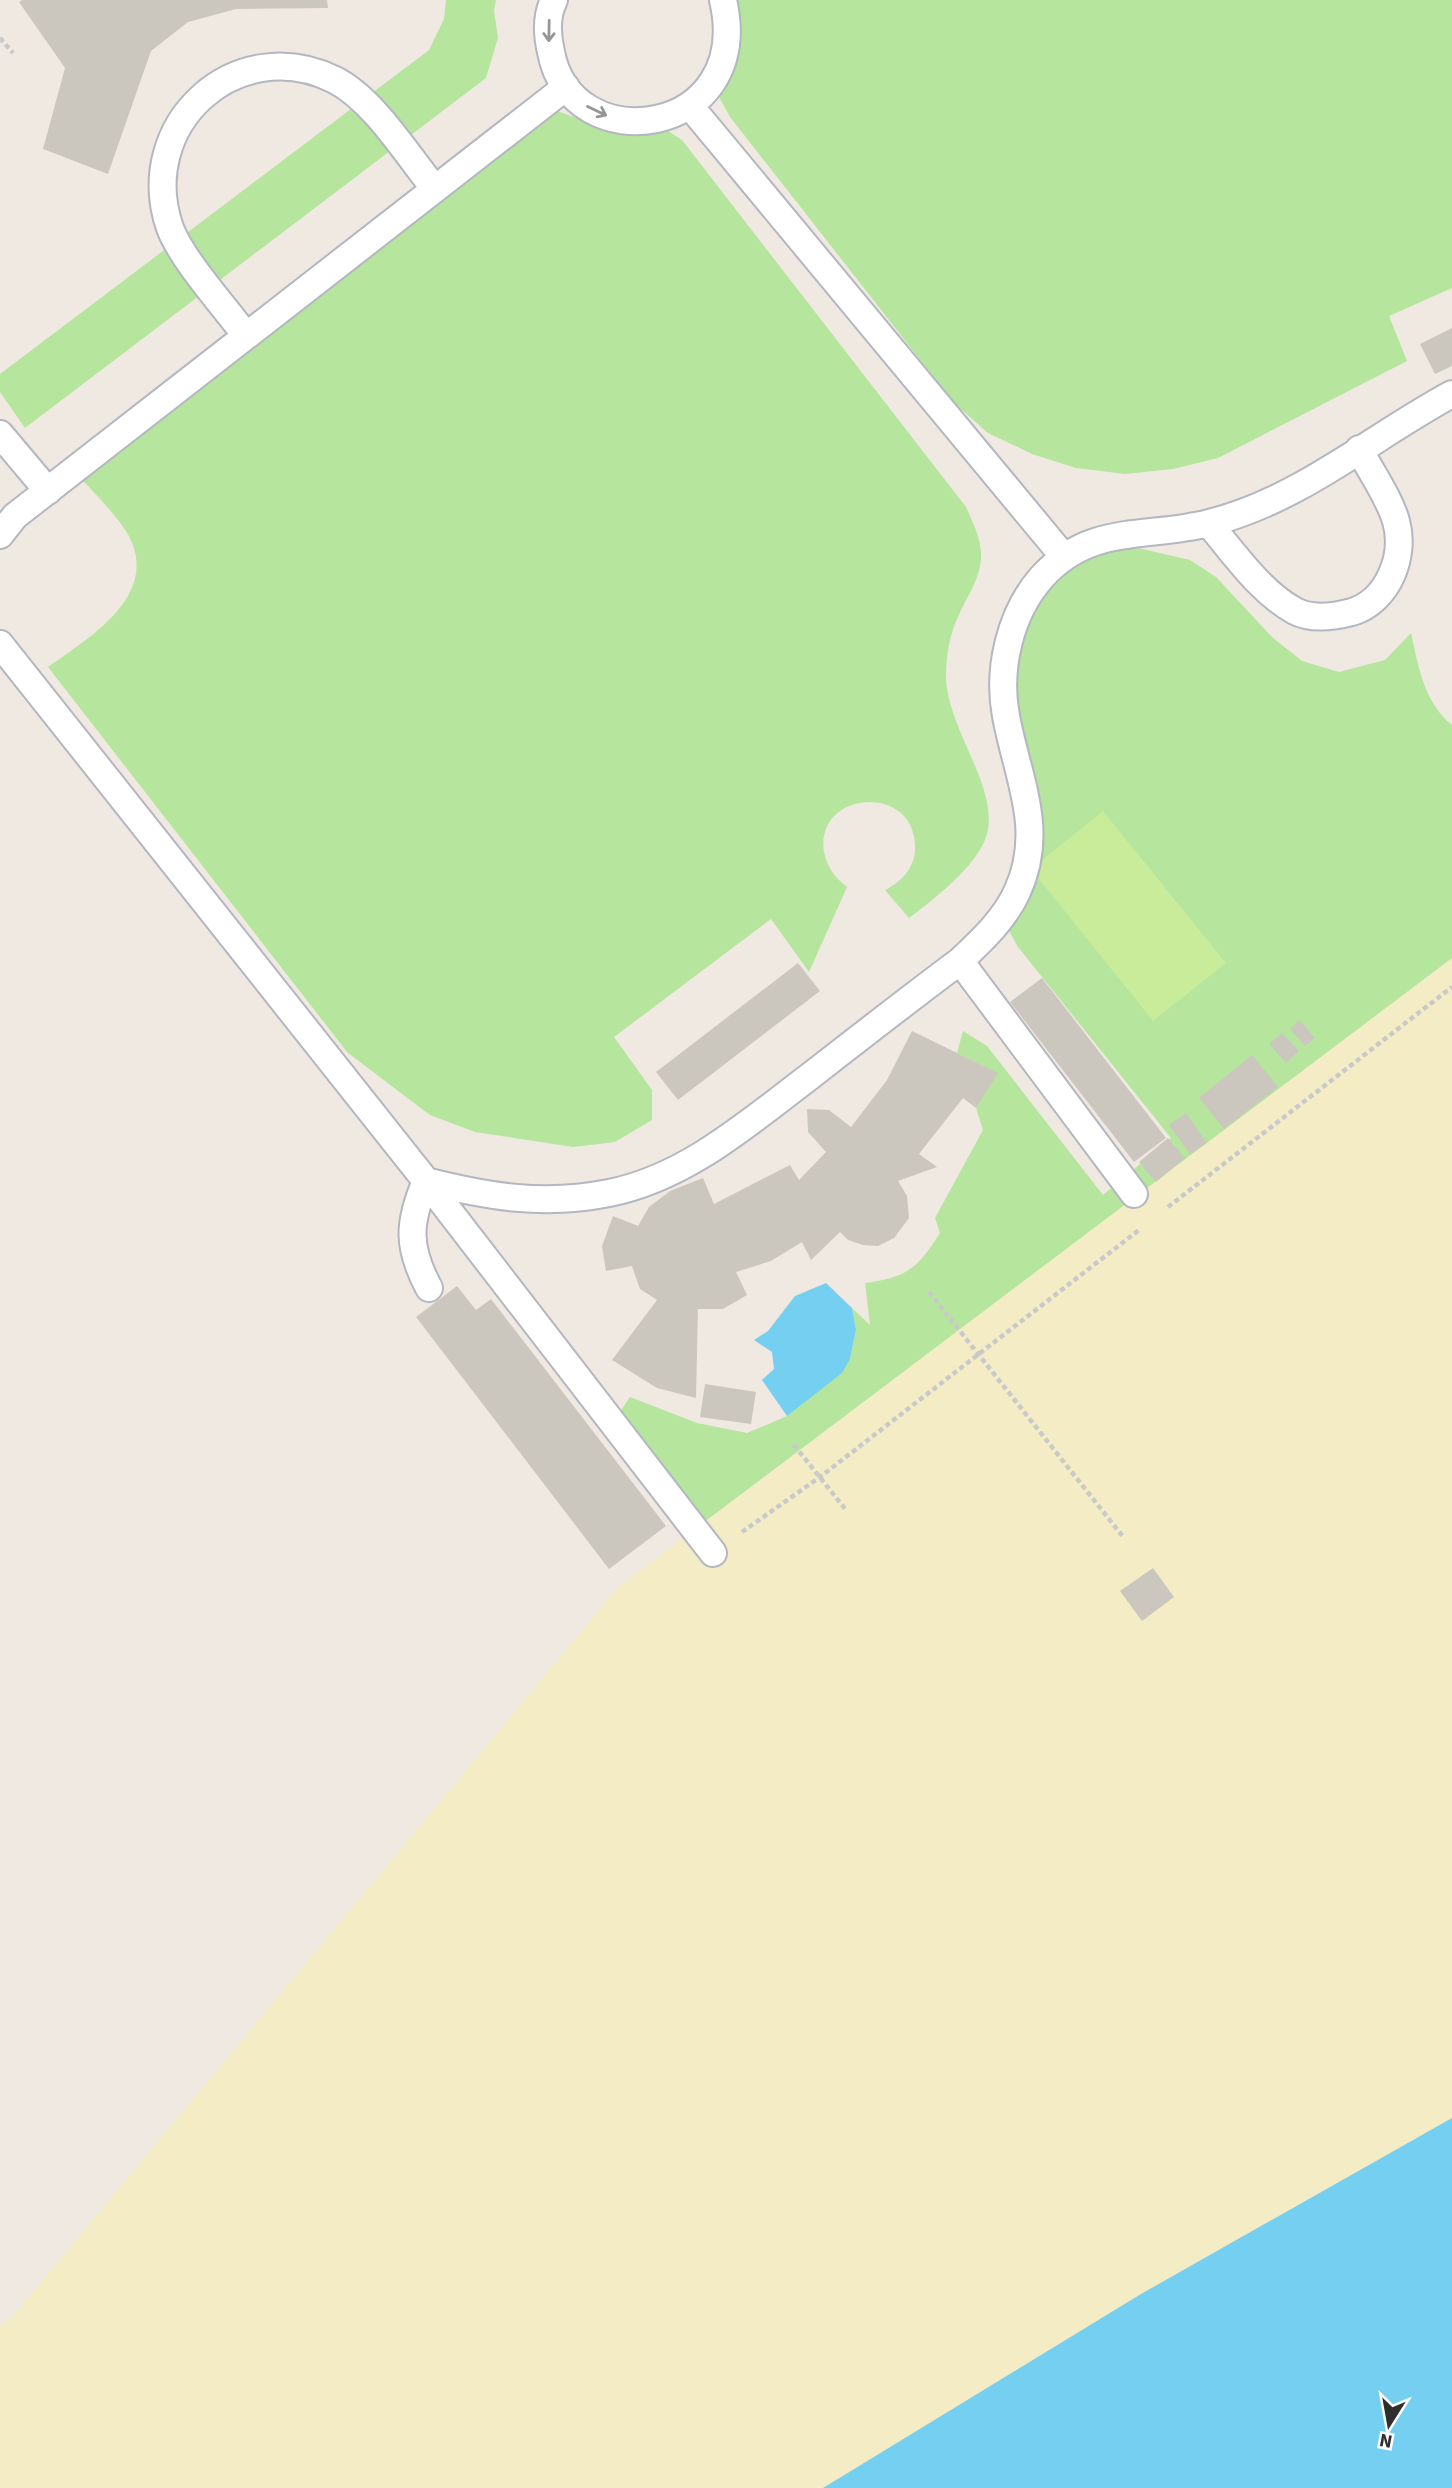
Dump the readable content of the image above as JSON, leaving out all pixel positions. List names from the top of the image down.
{
  "north": "bottom"
}
